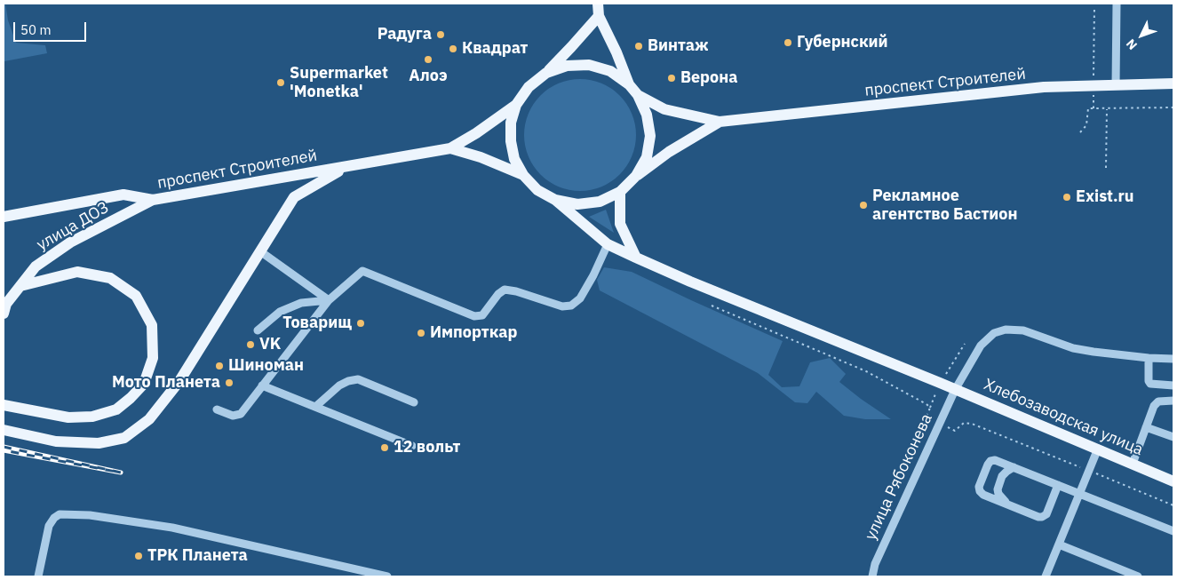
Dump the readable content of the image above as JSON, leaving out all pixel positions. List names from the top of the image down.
{
  "streets": {
    "main road": ["проспект Строителей", "улица ДОЗ", "Хлебозаводская улица"],
    "street": ["улица Рябоконева"]
  },
  "crossings": [
    ["проспект Строителей", "улица ДОЗ"],
    ["Хлебозаводская улица", "улица Рябоконева"]
  ],
  "places": [
    "Радуга",
    "Губернский",
    "Винтаж",
    "Квадрат",
    "Алоэ",
    "Верона",
    "Supermarket 'Monetka'",
    "Exist.ru",
    "Рекламное агентство Бастион",
    "Товарищ",
    "Импорткар",
    "VK",
    "Шиноман",
    "Мото Планета",
    "12 вольт",
    "ТРК Планета"
  ],
  "scale_bar": "50 m",
  "north": "bottom left"
}
